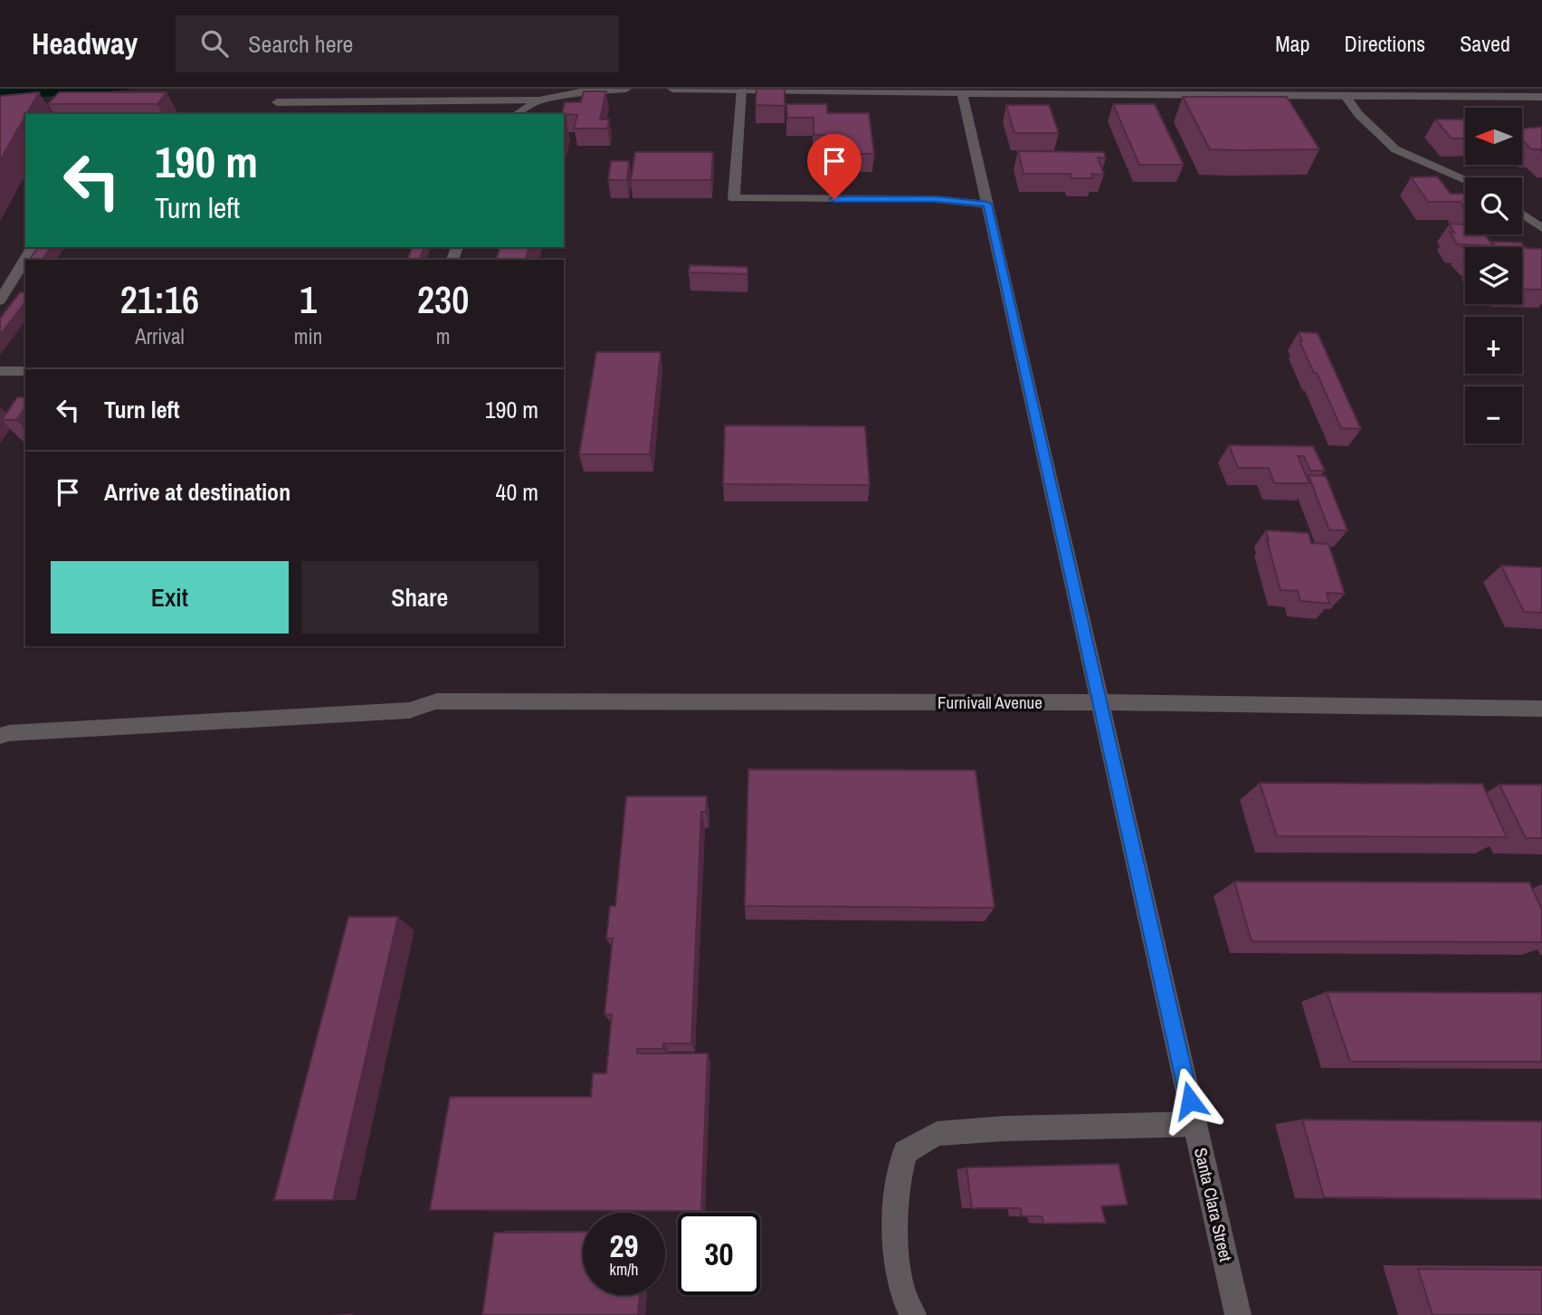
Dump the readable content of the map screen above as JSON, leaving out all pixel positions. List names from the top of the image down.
{
  "streets": {
    "street": ["Furnivall Avenue", "Santa Clara Street"]
  },
  "crossings": [
    ["Furnivall Avenue", "Santa Clara Street"]
  ],
  "north": "left",
  "page": {
    "header": "Headway",
    "search": "Search here",
    "nav": ["Map", "Directions", "Saved"],
    "map_buttons": ["+", "−"],
    "turn": ["190 m", "Turn left"],
    "eta": [
      "21:16",
      "Arrival",
      "1",
      "min",
      "230",
      "m"
    ],
    "list": [
      {
        "name": "Turn left",
        "value": "190 m"
      },
      {
        "name": "Arrive at destination",
        "value": "40 m"
      }
    ],
    "buttons": ["Exit", "Share"],
    "speed": "29 km/h",
    "limit": "30"
  }
}
